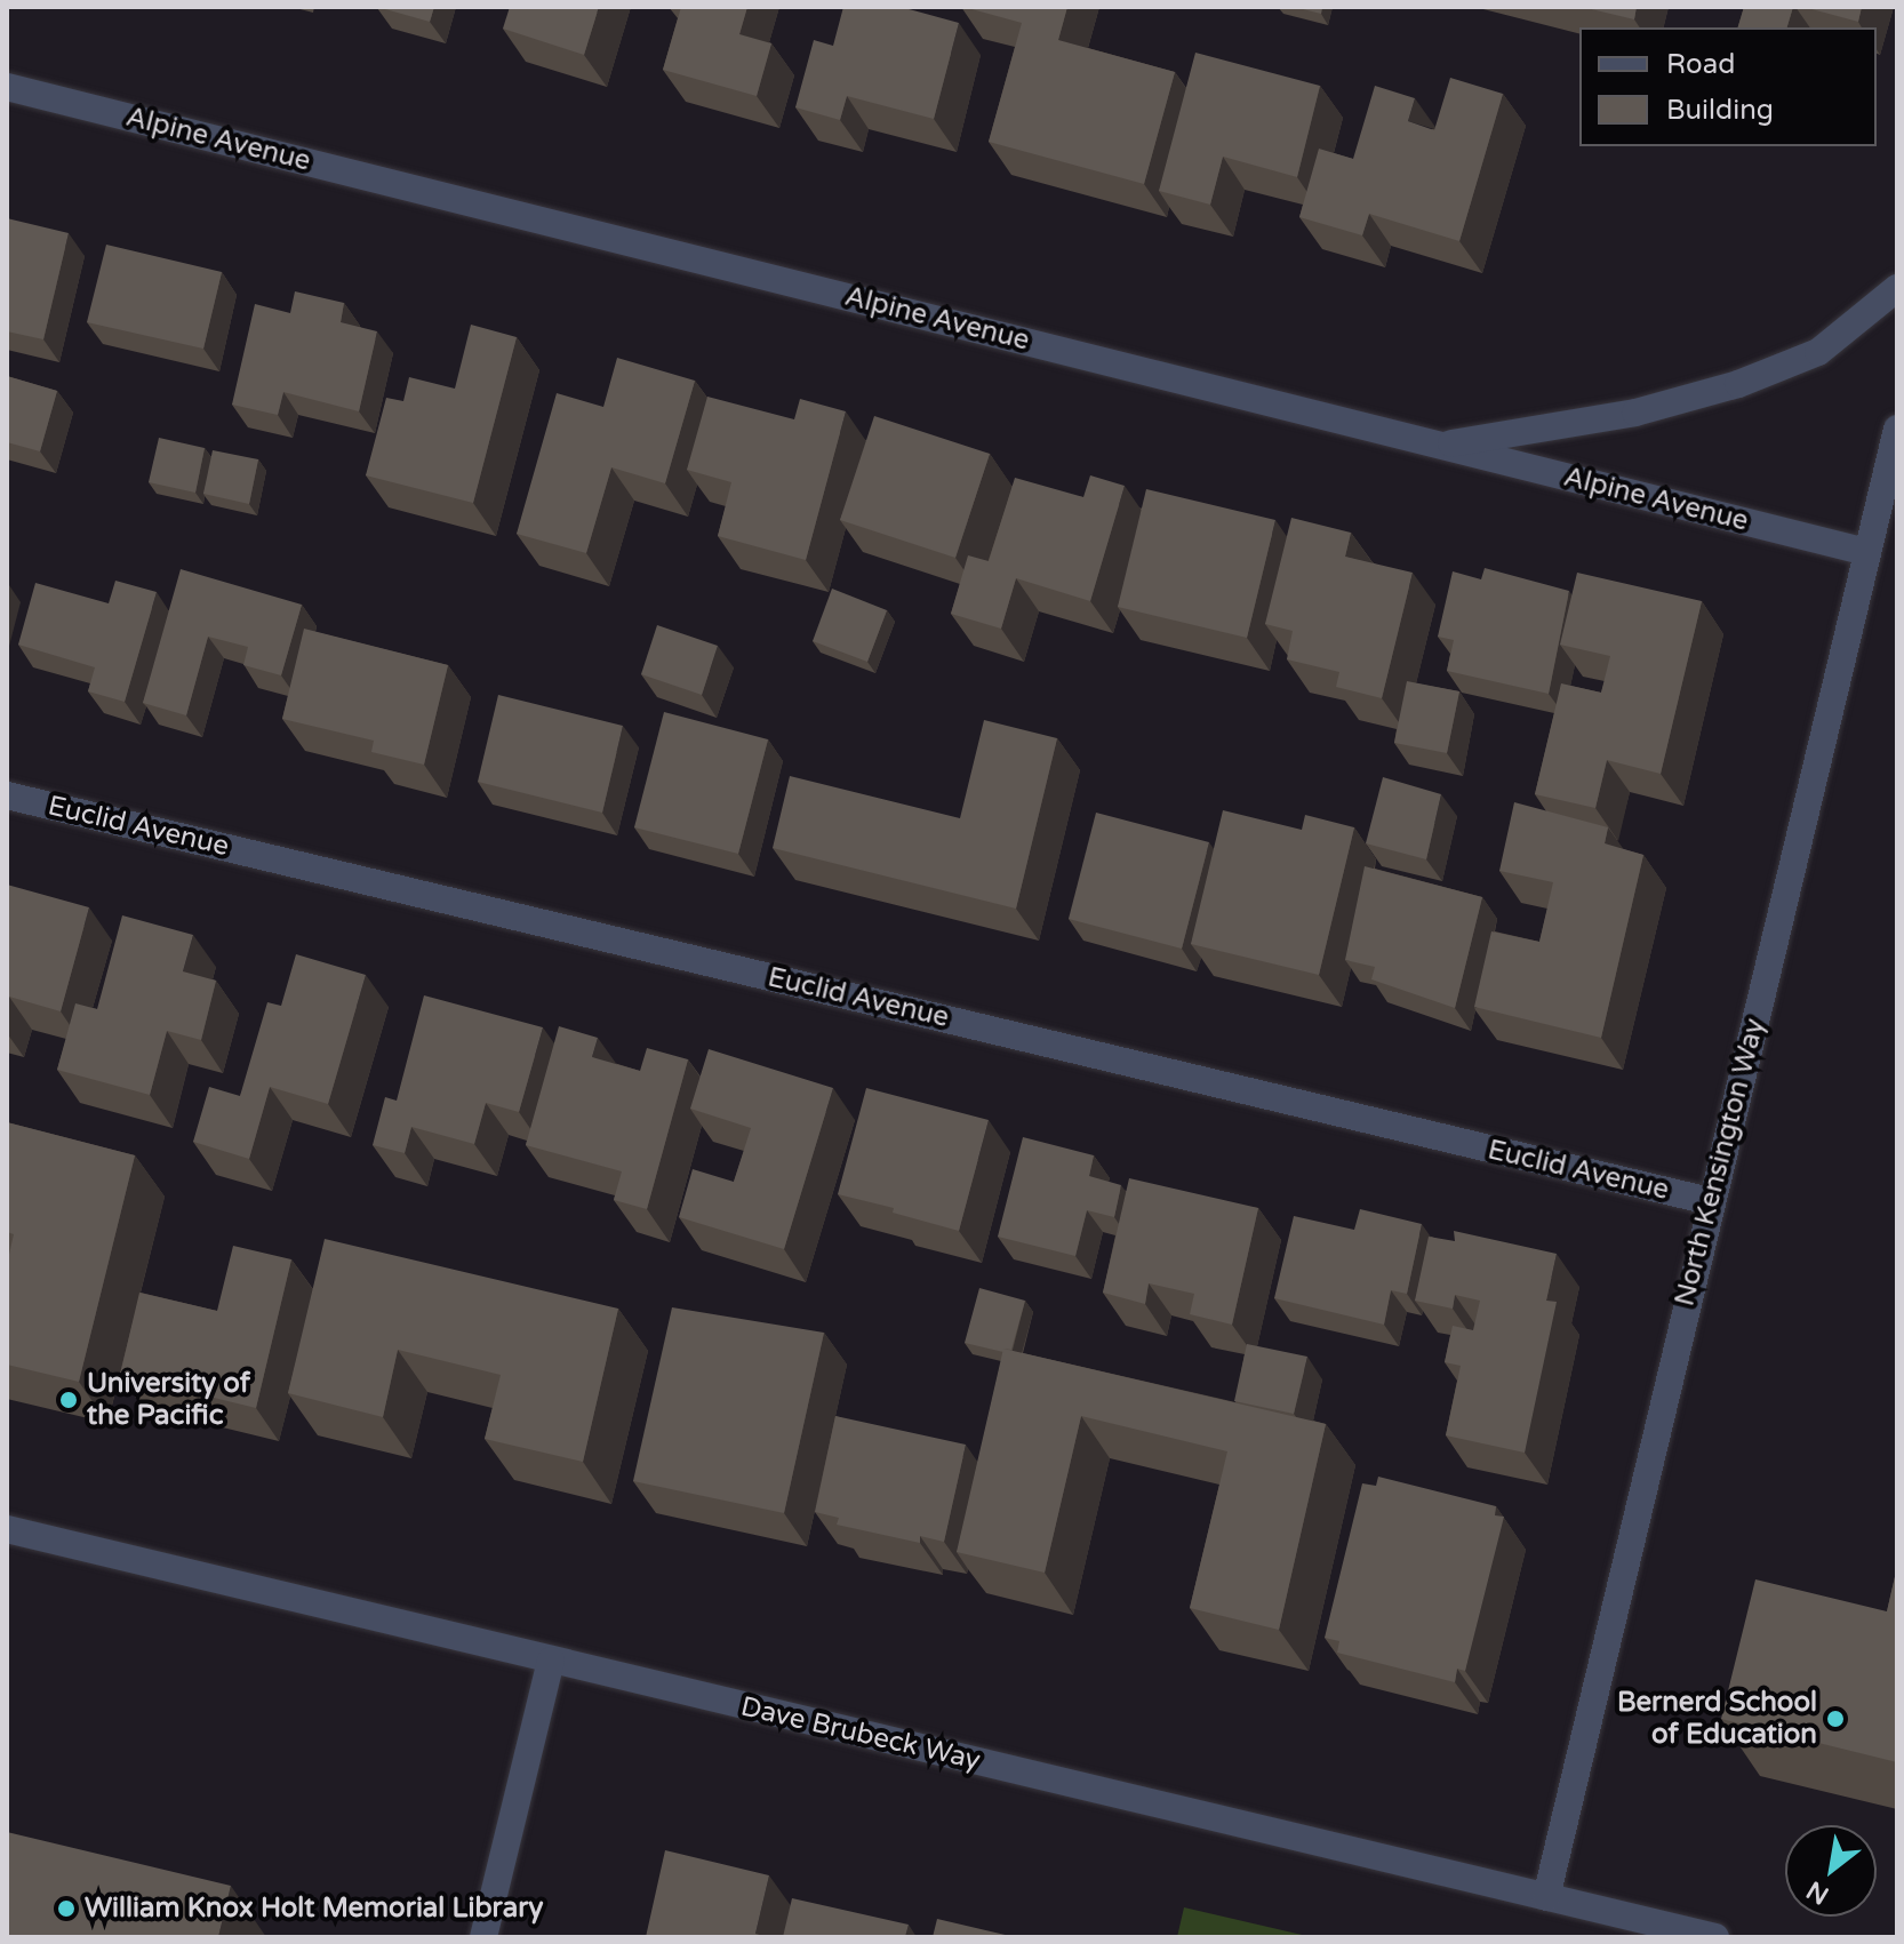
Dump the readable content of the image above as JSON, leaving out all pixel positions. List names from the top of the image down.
{
  "streets": {
    "street": [
      "Alpine Avenue",
      "Euclid Avenue",
      "North Kensington Way",
      "Dave Brubeck Way"
    ]
  },
  "crossings": [
    ["Alpine Avenue", "North Kensington Way"],
    ["Euclid Avenue", "North Kensington Way"],
    ["North Kensington Way", "Dave Brubeck Way"]
  ],
  "places": ["University of the Pacific", "Bernerd School of Education", "William Knox Holt Memorial Library"],
  "legend": ["Road", "Building"],
  "north": "bottom left"
}
